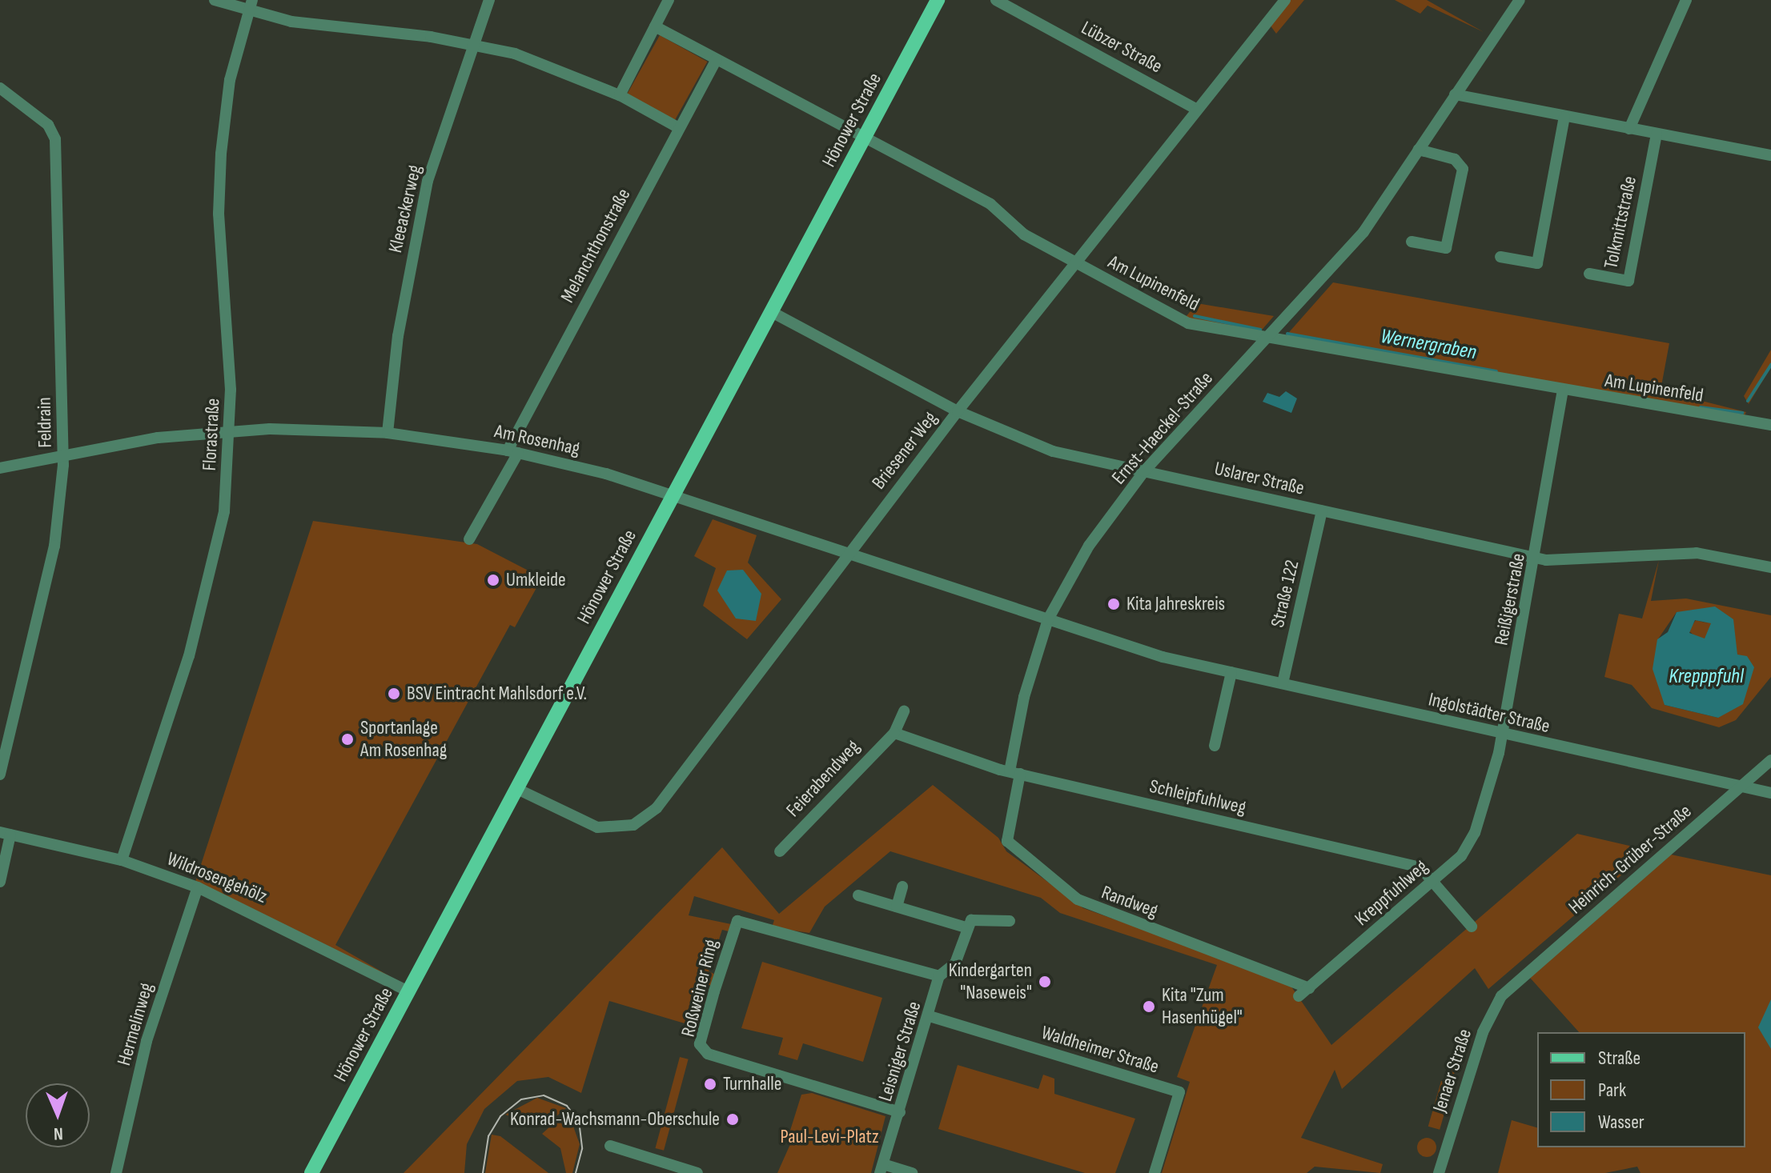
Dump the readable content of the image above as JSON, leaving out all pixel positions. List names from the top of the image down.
{
  "streets": {
    "main road": ["Hönower Straße"],
    "street": [
      "Lübzer Straße",
      "Kleeackerweg",
      "Tolkmittstraße",
      "Melanchthonstraße",
      "Am Lupinenfeld",
      "Feldrain",
      "Ernst-Haeckel-Straße",
      "Florastraße",
      "Am Rosenhag",
      "Briesener Weg",
      "Uslarer Straße",
      "Straße 122",
      "Reißigerstraße",
      "Ingolstädter Straße",
      "Feierabendweg",
      "Schleipfuhlweg",
      "Heinrich-Grüber-Straße",
      "Wildrosengehölz",
      "Kreppfuhlweg",
      "Randweg",
      "Roßweiner Ring",
      "Hermelinweg",
      "Waldheimer Straße",
      "Leisniger Straße",
      "Jenaer Straße"
    ]
  },
  "crossings": [
    ["Lübzer Straße", "Briesener Weg"],
    ["Hönower Straße", "Am Lupinenfeld"],
    ["Hönower Straße", "Am Rosenhag"],
    ["Hönower Straße", "Briesener Weg"],
    ["Hönower Straße", "Uslarer Straße"],
    ["Hönower Straße", "Wildrosengehölz"],
    ["Kleeackerweg", "Am Rosenhag"],
    ["Melanchthonstraße", "Am Lupinenfeld"],
    ["Melanchthonstraße", "Am Rosenhag"],
    ["Am Lupinenfeld", "Ernst-Haeckel-Straße"],
    ["Am Lupinenfeld", "Briesener Weg"],
    ["Am Lupinenfeld", "Reißigerstraße"],
    ["Feldrain", "Am Rosenhag"],
    ["Ernst-Haeckel-Straße", "Am Rosenhag"],
    ["Ernst-Haeckel-Straße", "Uslarer Straße"],
    ["Ernst-Haeckel-Straße", "Ingolstädter Straße"],
    ["Ernst-Haeckel-Straße", "Schleipfuhlweg"],
    ["Ernst-Haeckel-Straße", "Randweg"],
    ["Florastraße", "Am Rosenhag"],
    ["Florastraße", "Wildrosengehölz"],
    ["Am Rosenhag", "Briesener Weg"],
    ["Am Rosenhag", "Ingolstädter Straße"],
    ["Briesener Weg", "Uslarer Straße"],
    ["Uslarer Straße", "Straße 122"],
    ["Uslarer Straße", "Reißigerstraße"],
    ["Straße 122", "Ingolstädter Straße"],
    ["Reißigerstraße", "Ingolstädter Straße"],
    ["Reißigerstraße", "Kreppfuhlweg"],
    ["Ingolstädter Straße", "Heinrich-Grüber-Straße"],
    ["Feierabendweg", "Schleipfuhlweg"],
    ["Schleipfuhlweg", "Kreppfuhlweg"],
    ["Schleipfuhlweg", "Randweg"],
    ["Heinrich-Grüber-Straße", "Jenaer Straße"],
    ["Wildrosengehölz", "Hermelinweg"],
    ["Kreppfuhlweg", "Randweg"],
    ["Roßweiner Ring", "Leisniger Straße"],
    ["Waldheimer Straße", "Leisniger Straße"]
  ],
  "water": ["Wernergraben", "Krepppfuhl"],
  "parks": ["Paul-Levi-Platz"],
  "places": [
    "Umkleide",
    "Kita Jahreskreis",
    "BSV Eintracht Mahlsdorf e.V.",
    "Sportanlage Am Rosenhag",
    "Kindergarten \"Naseweis\"",
    "Kita \"Zum Hasenhügel\"",
    "Turnhalle",
    "Konrad-Wachsmann-Oberschule"
  ],
  "legend": ["Straße", "Park", "Wasser"],
  "north": "bottom"
}
